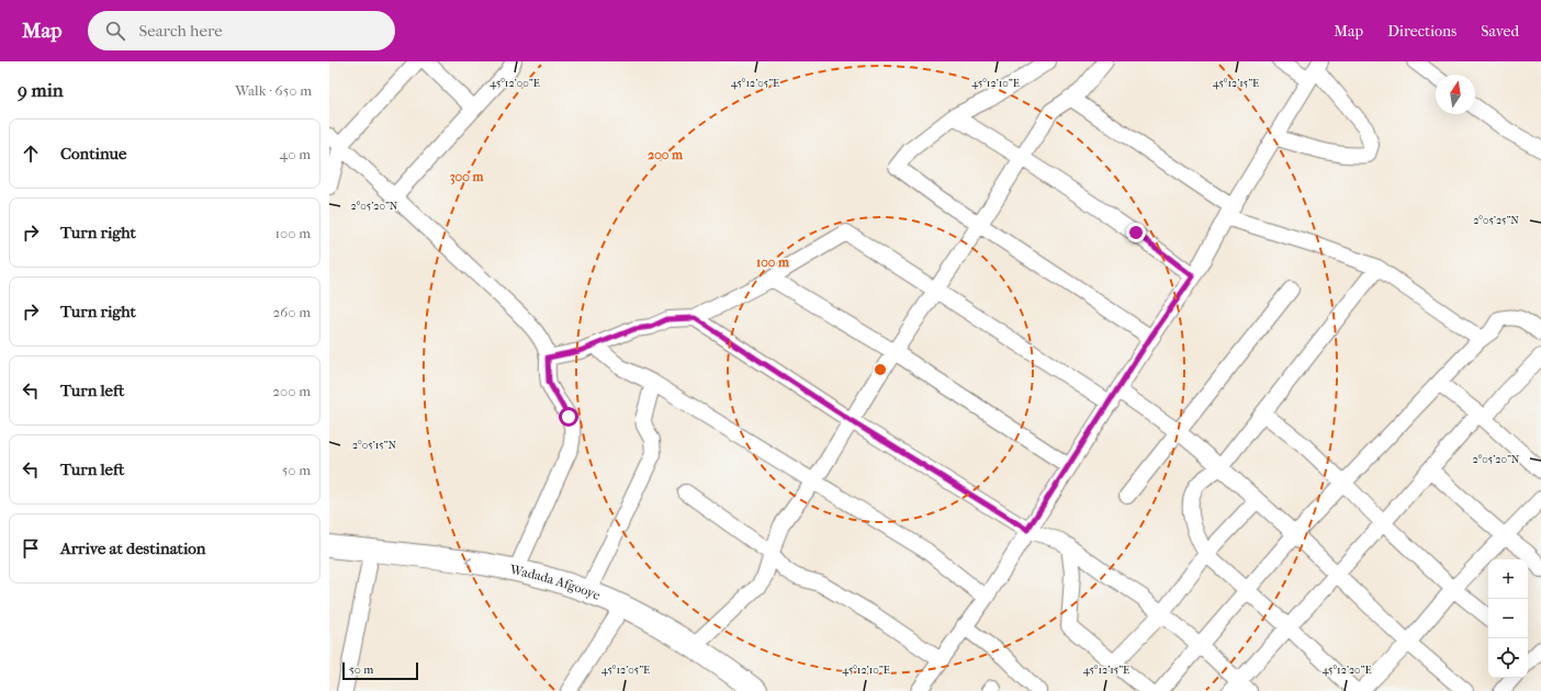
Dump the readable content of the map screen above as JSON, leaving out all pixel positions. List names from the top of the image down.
{
  "streets": {
    "highway": ["Wadada Afgooye"]
  },
  "scale_bar": "50 m",
  "north": "top",
  "page": {
    "header": "Map",
    "search": "Search here",
    "nav": ["Map", "Directions", "Saved"],
    "heading": ["9 min", "Walk · 650 m"],
    "list": [
      ["Continue", "40 m"],
      ["Turn right", "100 m"],
      ["Turn right", "260 m"],
      ["Turn left", "200 m"],
      ["Turn left", "50 m"],
      "Arrive at destination"
    ],
    "map_buttons": ["+", "−"],
    "scale": "50 m"
  },
  "coordinates": [
    "45°12'00\"E",
    "45°12'05\"E",
    "45°12'10\"E",
    "45°12'15\"E",
    "2°05'20\"N",
    "2°05'25\"N",
    "2°05'15\"N",
    "45°12'20\"E"
  ],
  "rings": ["200 m", "300 m", "100 m"]
}
